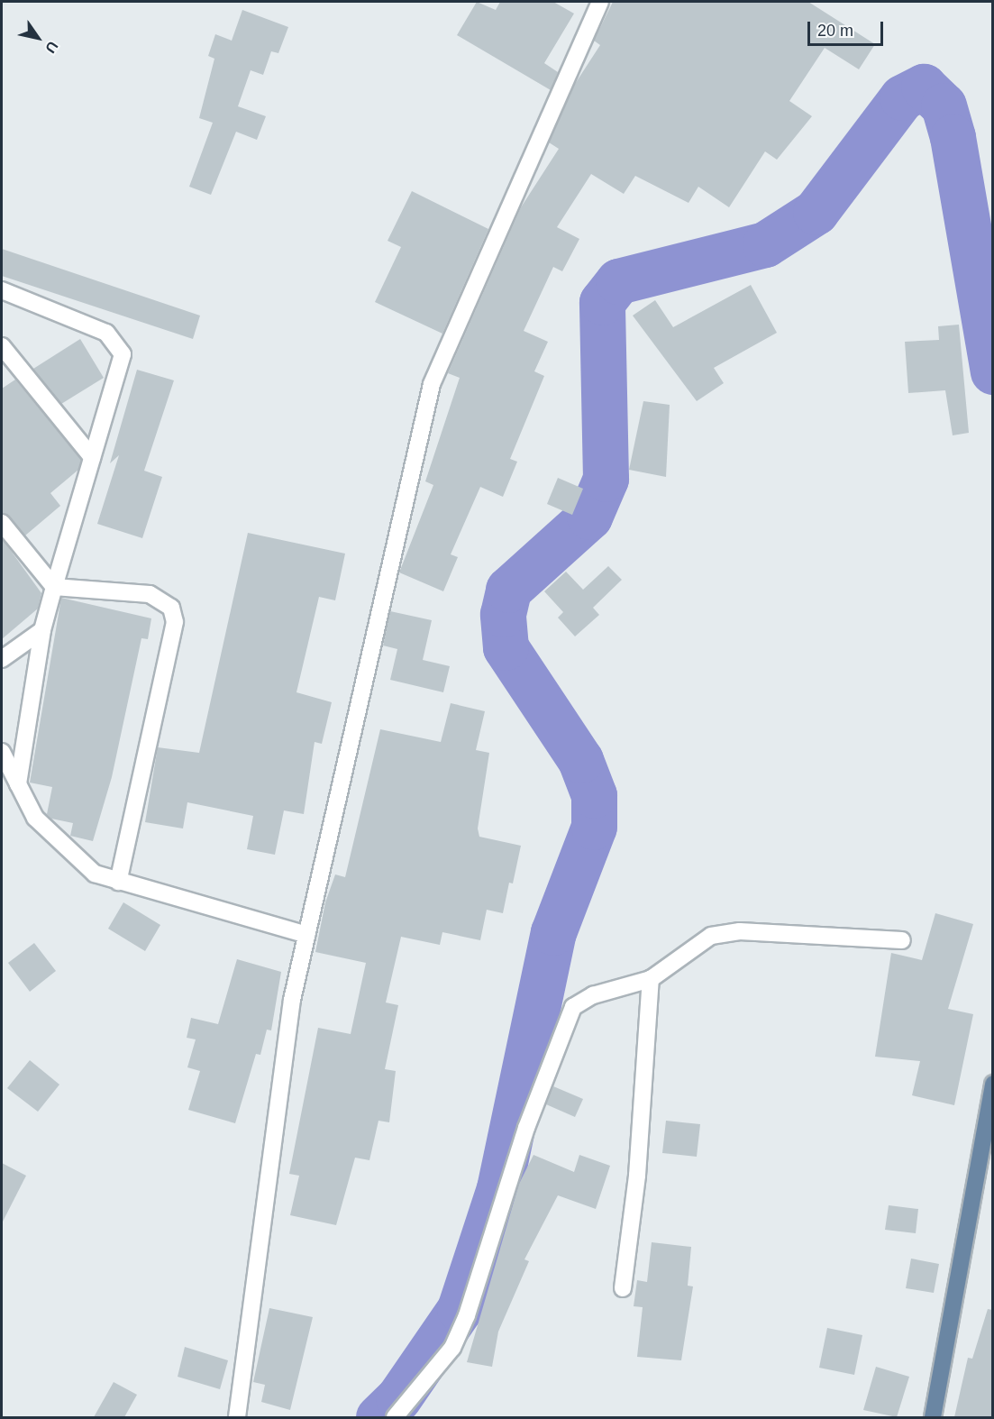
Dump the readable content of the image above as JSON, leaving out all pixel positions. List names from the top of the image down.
{
  "scale_bar": "20 m",
  "north": "bottom right"
}
